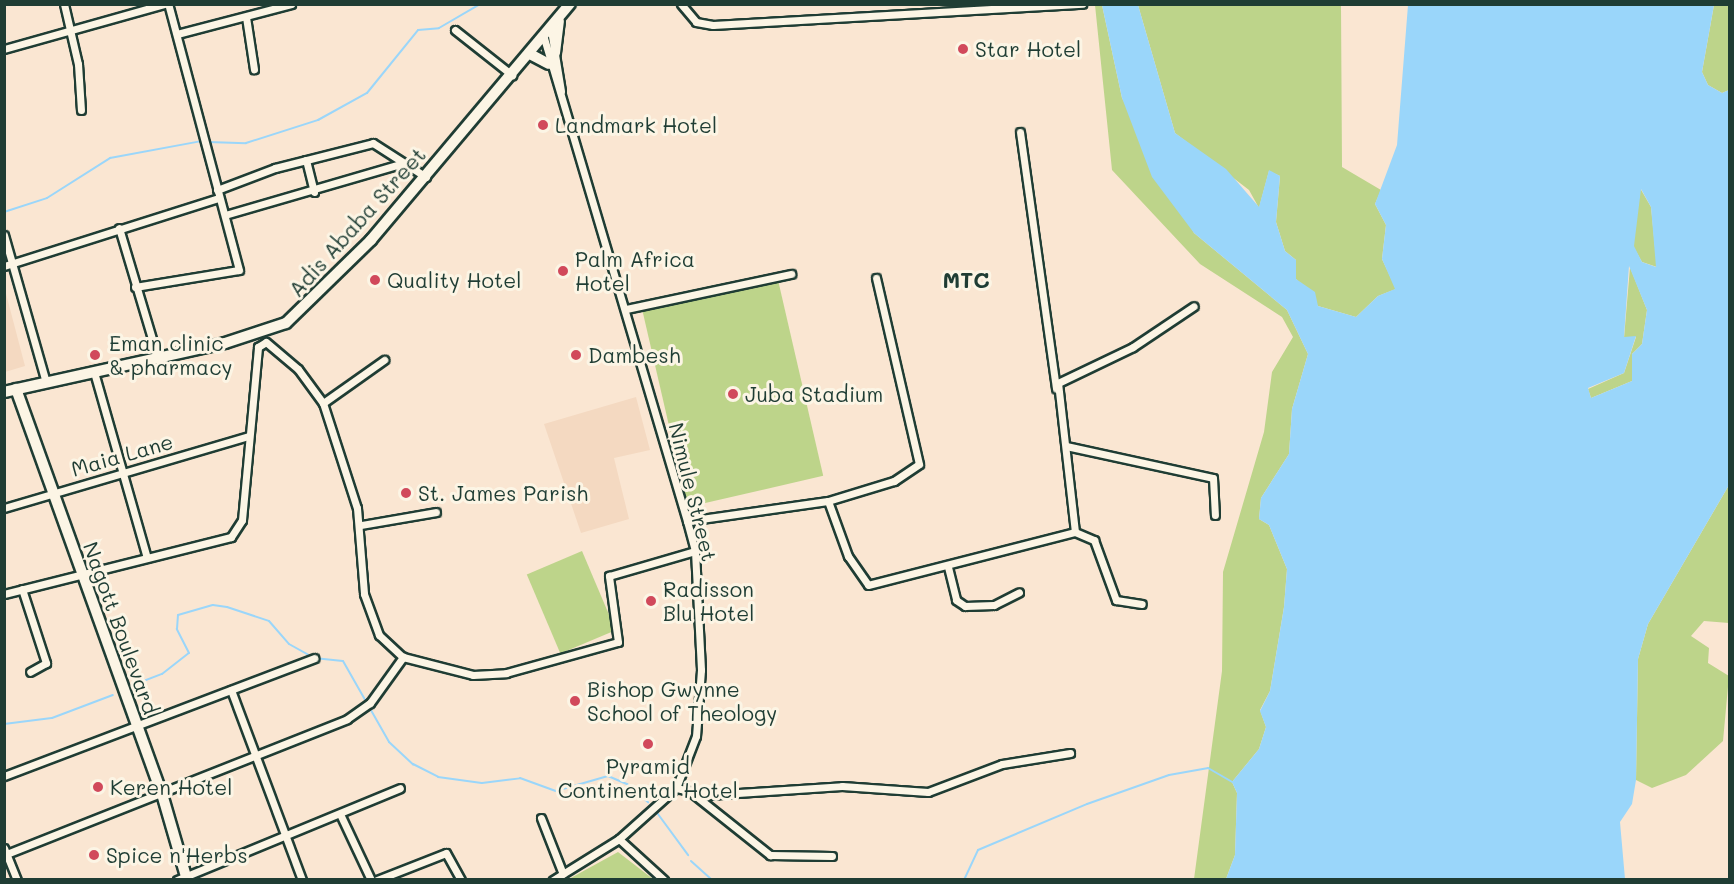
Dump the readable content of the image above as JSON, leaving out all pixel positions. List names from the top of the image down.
{
  "streets": {
    "street": [
      "Adis Ababa Street",
      "Maia Lane",
      "Nimule Street",
      "Nagott Boulevard"
    ]
  },
  "crossings": [
    ["Adis Ababa Street", "Nimule Street"],
    ["Adis Ababa Street", "Nagott Boulevard"],
    ["Maia Lane", "Nagott Boulevard"]
  ],
  "districts": ["MTC"],
  "places": [
    "Star Hotel",
    "Landmark Hotel",
    "Palm Africa Hotel",
    "Quality Hotel",
    "Eman clinic & pharmacy",
    "Dambesh",
    "Juba Stadium",
    "St. James Parish",
    "Radisson Blu Hotel",
    "Bishop Gwynne School of Theology",
    "Pyramid Continental Hotel",
    "Keren Hotel",
    "Spice n'Herbs"
  ]
}
